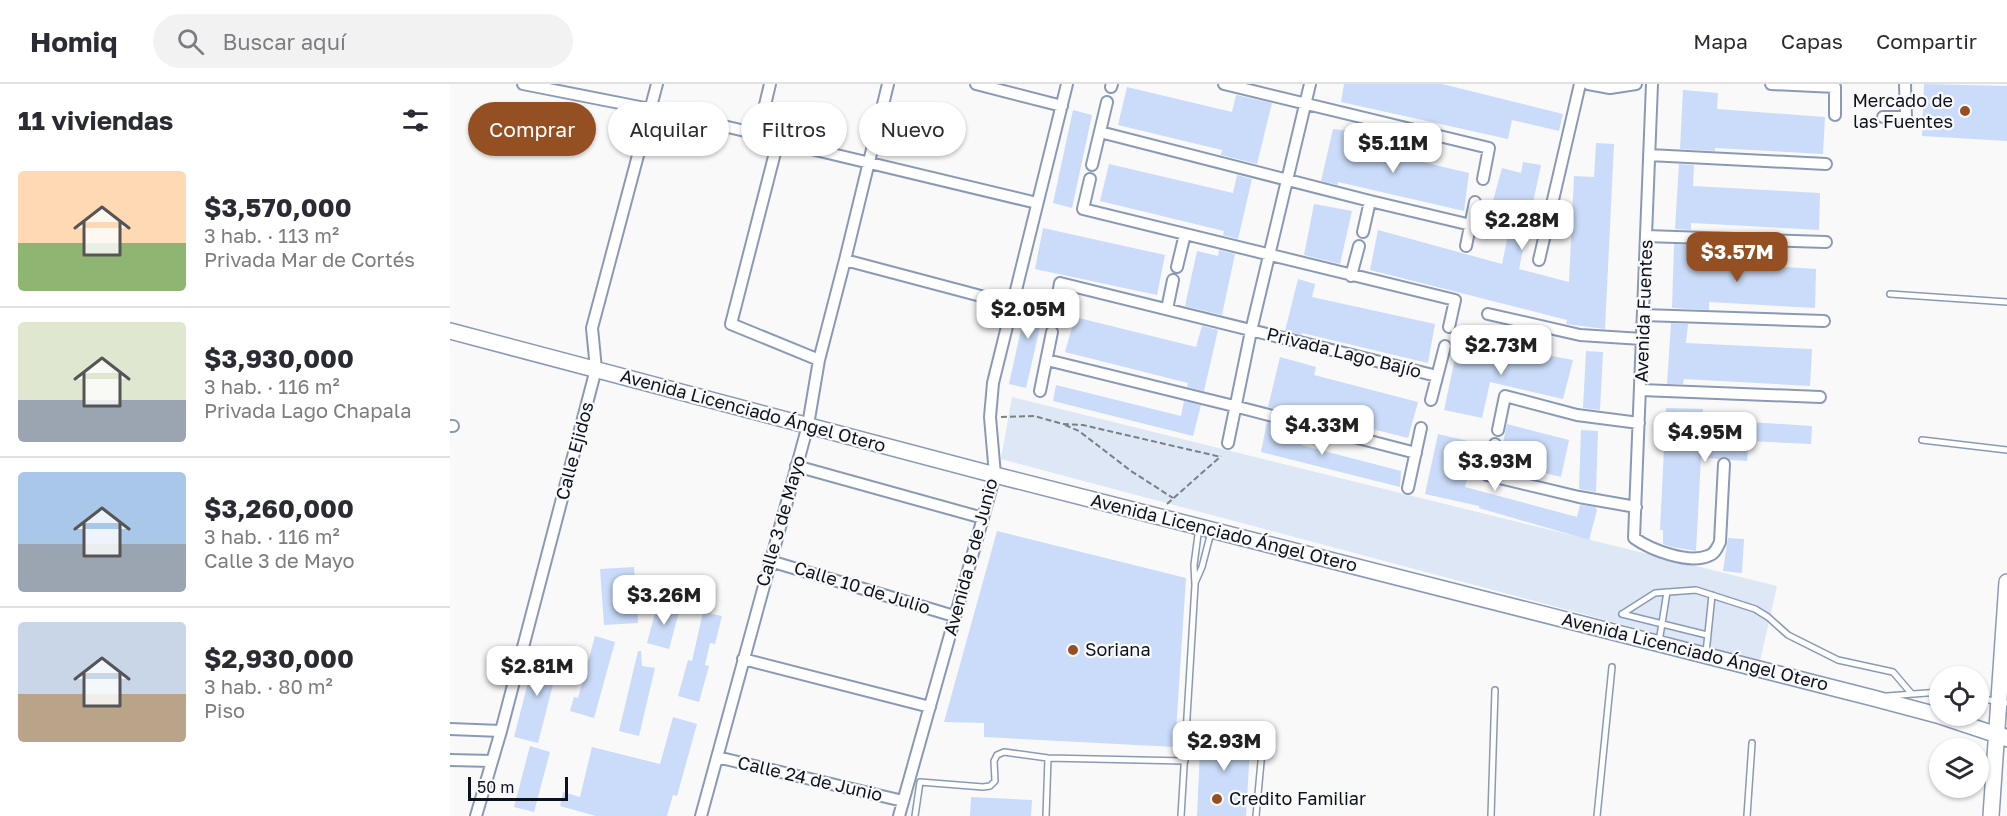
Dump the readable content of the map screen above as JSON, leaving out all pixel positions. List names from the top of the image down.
{
  "streets": {
    "main road": ["Avenida Licenciado Ángel Otero"],
    "street": [
      "Avenida Fuentes",
      "Privada Lago Bajío",
      "Calle Ejidos",
      "Calle 3 de Mayo",
      "Avenida 9 de Junio",
      "Calle 10 de Julio",
      "Calle 24 de Junio"
    ]
  },
  "crossings": [
    ["Avenida Licenciado Ángel Otero", "Calle Ejidos"],
    ["Avenida Licenciado Ángel Otero", "Calle 3 de Mayo"],
    ["Avenida Licenciado Ángel Otero", "Avenida 9 de Junio"],
    ["Calle 3 de Mayo", "Calle 10 de Julio"],
    ["Calle 3 de Mayo", "Calle 24 de Junio"],
    ["Avenida 9 de Junio", "Calle 10 de Julio"],
    ["Avenida 9 de Junio", "Calle 24 de Junio"]
  ],
  "places": ["Mercado de las Fuentes", "Soriana", "Credito Familiar"],
  "scale_bar": "50 m",
  "page": {
    "header": "Homiq",
    "search": "Buscar aquí",
    "nav": ["Mapa", "Capas", "Compartir"],
    "heading": "11 viviendas",
    "chip": [
      "Comprar",
      "Alquilar",
      "Filtros",
      "Nuevo"
    ],
    "price": [
      "$5.11M",
      "$2.28M",
      "$3.57M",
      "$2.05M",
      "$2.73M",
      "$4.33M",
      "$4.95M",
      "$3.93M",
      "$3.26M",
      "$2.81M",
      "$2.93M"
    ],
    "list": [
      {
        "name": "$3,570,000",
        "note": "3 hab. · 113 m² · Privada Mar de Cortés"
      },
      {
        "name": "$3,930,000",
        "note": "3 hab. · 116 m² · Privada Lago Chapala"
      },
      {
        "name": "$3,260,000",
        "note": "3 hab. · 116 m² · Calle 3 de Mayo"
      },
      {
        "name": "$2,930,000",
        "note": "3 hab. · 80 m² · Piso"
      }
    ],
    "scale": "50 m"
  }
}
